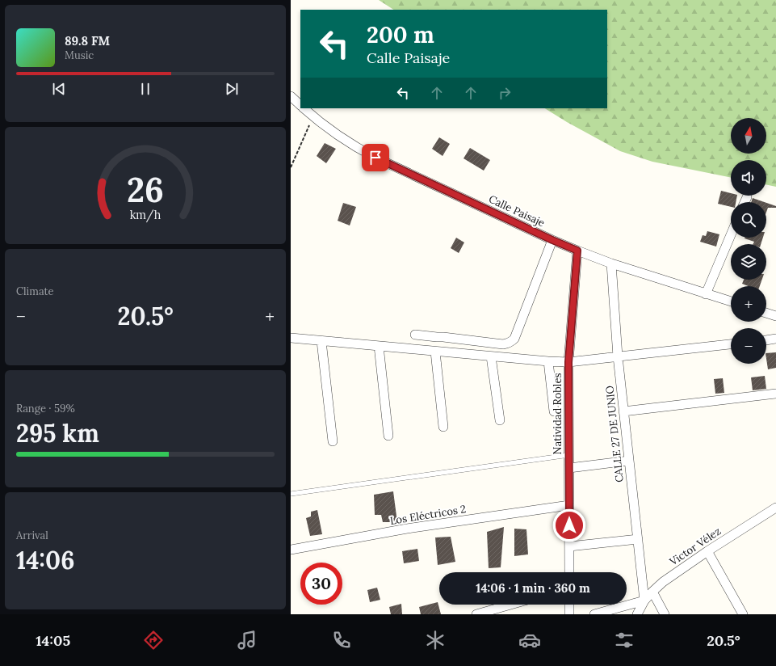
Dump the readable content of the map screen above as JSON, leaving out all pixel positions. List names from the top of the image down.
{
  "streets": {
    "street": [
      "Calle Paisaje",
      "Natividad Robles",
      "CALLE 27 DE JUNIO",
      "Los Eléctricos 2",
      "Victor Vélez"
    ]
  },
  "crossings": [
    ["Calle Paisaje", "Natividad Robles"],
    ["Calle Paisaje", "CALLE 27 DE JUNIO"],
    ["Natividad Robles", "Los Eléctricos 2"],
    ["CALLE 27 DE JUNIO", "Victor Vélez"]
  ],
  "north": "top",
  "page": {
    "turn": ["200 m", "Calle Paisaje"],
    "song": ["89.8 FM", "Music"],
    "map_buttons": ["+", "−"],
    "tile": [
      "Climate",
      ["Range · 59%", "295 km"],
      ["Arrival", "14:06"]
    ],
    "heat": ["−", "20.5°", "+"],
    "limit": "30",
    "trip": "14:06 · 1 min · 360 m",
    "tabs": ["14:05", "20.5°"],
    "gauge": ["26", "km/h"]
  }
}
